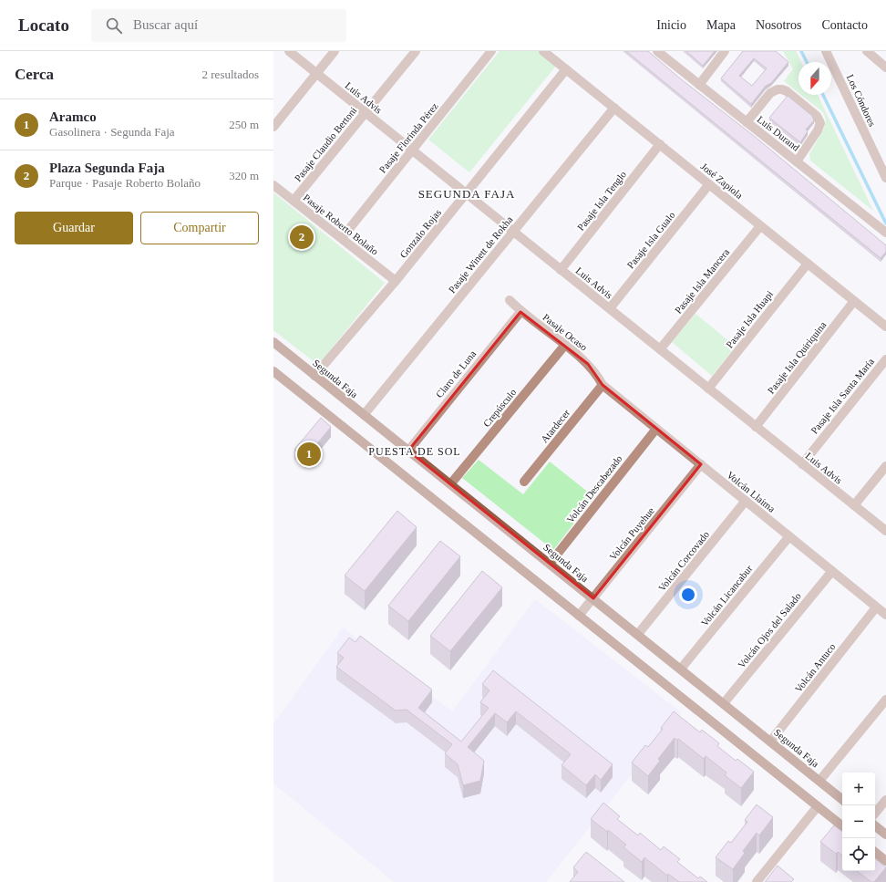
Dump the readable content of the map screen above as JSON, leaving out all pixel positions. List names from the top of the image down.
{
  "streets": {
    "main road": ["Segunda Faja"],
    "street": [
      "Luis Advis",
      "Los Cóndores",
      "Luis Durand",
      "Pasaje Florinda Pérez",
      "Pasaje Claudio Bertoni",
      "José Zapiola",
      "Pasaje Isla Tenglo",
      "Pasaje Roberto Bolaño",
      "Gonzalo Rojas",
      "Pasaje Isla Gualo",
      "Pasaje Winett de Rokha",
      "Pasaje Isla Mancera",
      "Pasaje Isla Huapi",
      "Pasaje Ocaso",
      "Pasaje Isla Quiriquina",
      "Claro de Luna",
      "Pasaje Isla Santa María",
      "Crepúsculo",
      "Atardecer",
      "Volcán Descabezado",
      "Volcán Llaima",
      "Volcán Puyehue",
      "Volcán Corcovado",
      "Volcán Licancabur",
      "Volcán Ojos del Salado",
      "Volcán Antuco"
    ]
  },
  "crossings": [
    ["Luis Advis", "Pasaje Florinda Pérez"],
    ["Luis Advis", "Pasaje Claudio Bertoni"],
    ["Luis Advis", "Pasaje Isla Tenglo"],
    ["Luis Advis", "Gonzalo Rojas"],
    ["Luis Advis", "Pasaje Isla Gualo"],
    ["Luis Advis", "Pasaje Winett de Rokha"],
    ["Luis Advis", "Pasaje Isla Mancera"],
    ["Luis Advis", "Pasaje Isla Huapi"],
    ["Luis Advis", "Pasaje Isla Quiriquina"],
    ["Luis Advis", "Pasaje Isla Santa María"],
    ["Pasaje Florinda Pérez", "Pasaje Roberto Bolaño"],
    ["Pasaje Claudio Bertoni", "Pasaje Roberto Bolaño"],
    ["José Zapiola", "Pasaje Isla Tenglo"],
    ["José Zapiola", "Gonzalo Rojas"],
    ["José Zapiola", "Pasaje Isla Gualo"],
    ["José Zapiola", "Pasaje Winett de Rokha"],
    ["José Zapiola", "Pasaje Isla Mancera"],
    ["José Zapiola", "Pasaje Isla Huapi"],
    ["José Zapiola", "Pasaje Isla Quiriquina"],
    ["Pasaje Roberto Bolaño", "Gonzalo Rojas"],
    ["Gonzalo Rojas", "Segunda Faja"],
    ["Pasaje Winett de Rokha", "Segunda Faja"],
    ["Pasaje Ocaso", "Claro de Luna"],
    ["Pasaje Ocaso", "Crepúsculo"],
    ["Pasaje Ocaso", "Atardecer"],
    ["Pasaje Ocaso", "Volcán Llaima"],
    ["Claro de Luna", "Segunda Faja"],
    ["Segunda Faja", "Crepúsculo"],
    ["Segunda Faja", "Volcán Descabezado"],
    ["Segunda Faja", "Volcán Puyehue"],
    ["Segunda Faja", "Volcán Corcovado"],
    ["Segunda Faja", "Volcán Licancabur"],
    ["Segunda Faja", "Volcán Ojos del Salado"],
    ["Segunda Faja", "Volcán Antuco"],
    ["Atardecer", "Volcán Llaima"],
    ["Volcán Descabezado", "Volcán Llaima"],
    ["Volcán Llaima", "Volcán Puyehue"],
    ["Volcán Llaima", "Volcán Corcovado"],
    ["Volcán Llaima", "Volcán Licancabur"],
    ["Volcán Llaima", "Volcán Ojos del Salado"],
    ["Volcán Llaima", "Volcán Antuco"]
  ],
  "districts": ["SEGUNDA FAJA", "PUESTA DE SOL"],
  "north": "bottom",
  "page": {
    "header": "Locato",
    "search": "Buscar aquí",
    "nav": [
      "Inicio",
      "Mapa",
      "Nosotros",
      "Contacto"
    ],
    "heading": ["Cerca", "2 resultados"],
    "list": [
      {
        "mark": "1",
        "name": "Aramco",
        "note": "Gasolinera · Segunda Faja",
        "value": "250 m"
      },
      {
        "mark": "2",
        "name": "Plaza Segunda Faja",
        "note": "Parque · Pasaje Roberto Bolaño",
        "value": "320 m"
      }
    ],
    "buttons": ["Guardar", "Compartir"],
    "pins": ["2", "1"],
    "map_buttons": ["+", "−"]
  }
}
